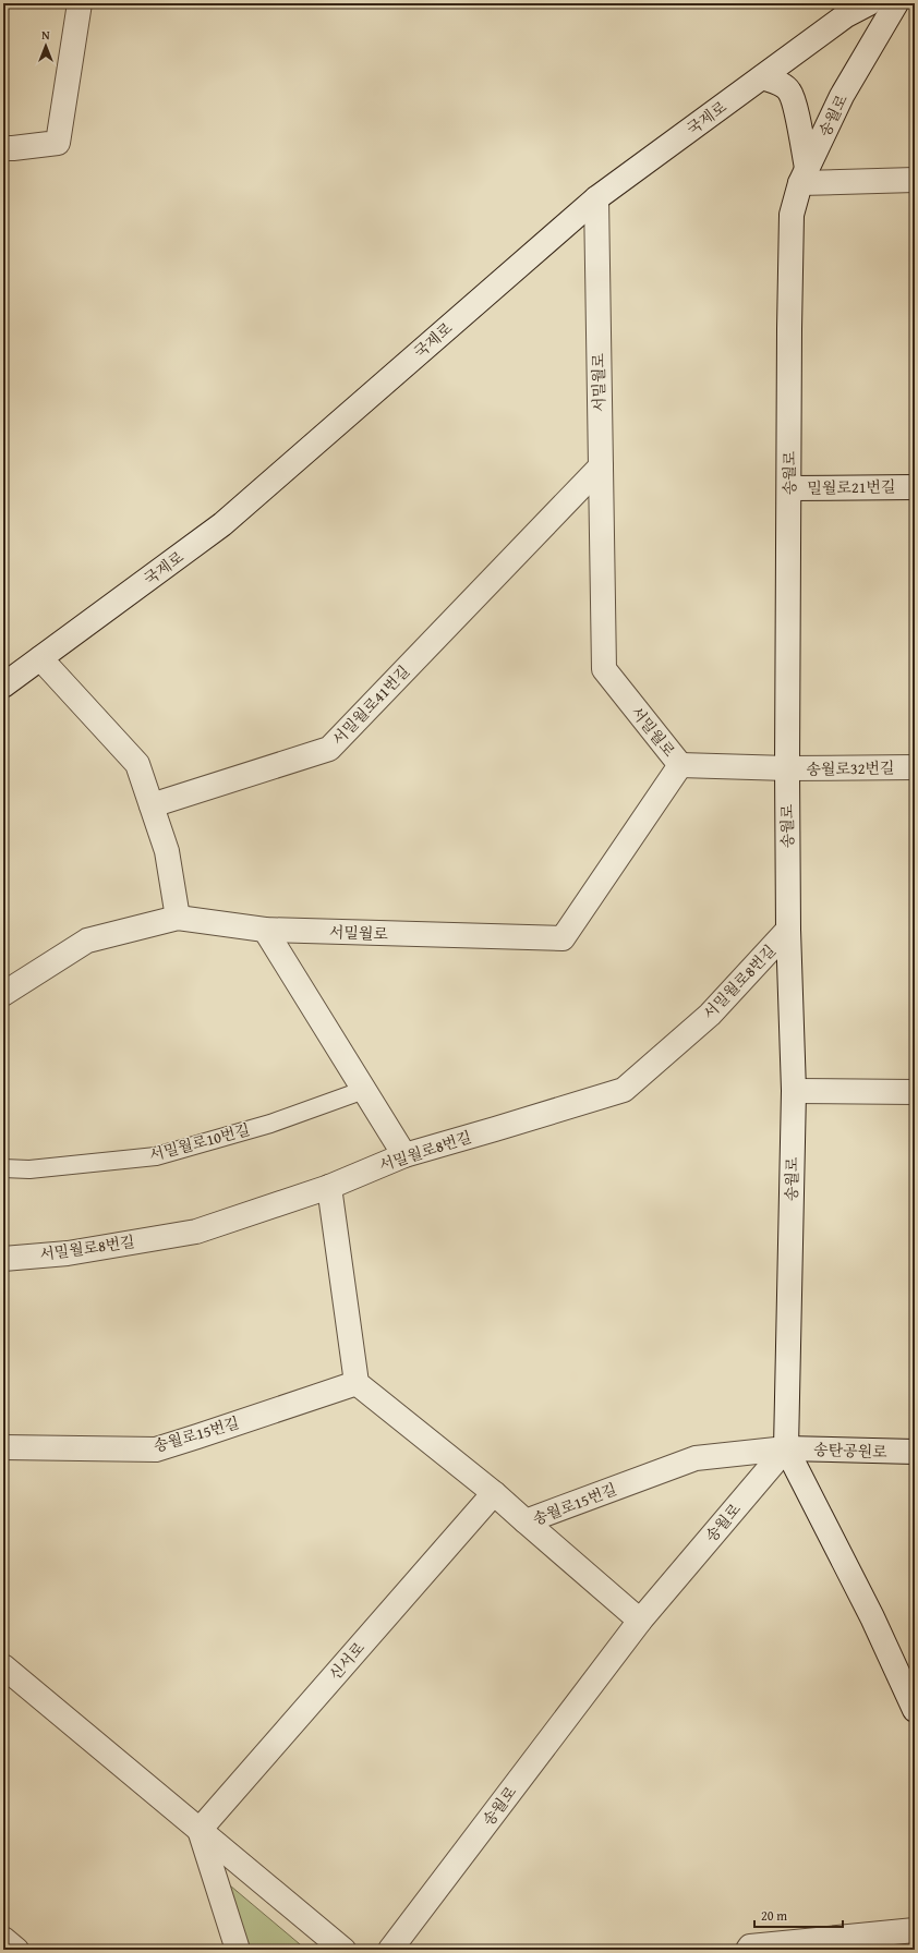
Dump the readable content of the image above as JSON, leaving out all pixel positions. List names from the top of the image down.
{
  "streets": {
    "street": [
      "송월로",
      "국제로",
      "서밀월로",
      "밀월로21번길",
      "서밀월로41번길",
      "송월로32번길",
      "서밀월로8번길",
      "송월로15번길",
      "송탄공원로",
      "신서로"
    ],
    "lane": ["서밀월로10번길"]
  },
  "crossings": [
    ["송월로", "밀월로21번길"],
    ["송월로", "송월로32번길"],
    ["송월로", "서밀월로8번길"],
    ["송월로", "송월로15번길"],
    ["송월로", "송탄공원로"],
    ["국제로", "서밀월로"],
    ["서밀월로", "서밀월로41번길"],
    ["서밀월로", "송월로32번길"],
    ["송월로15번길", "송탄공원로"],
    ["송월로15번길", "신서로"]
  ],
  "scale_bar": "20 m",
  "north": "top"
}
